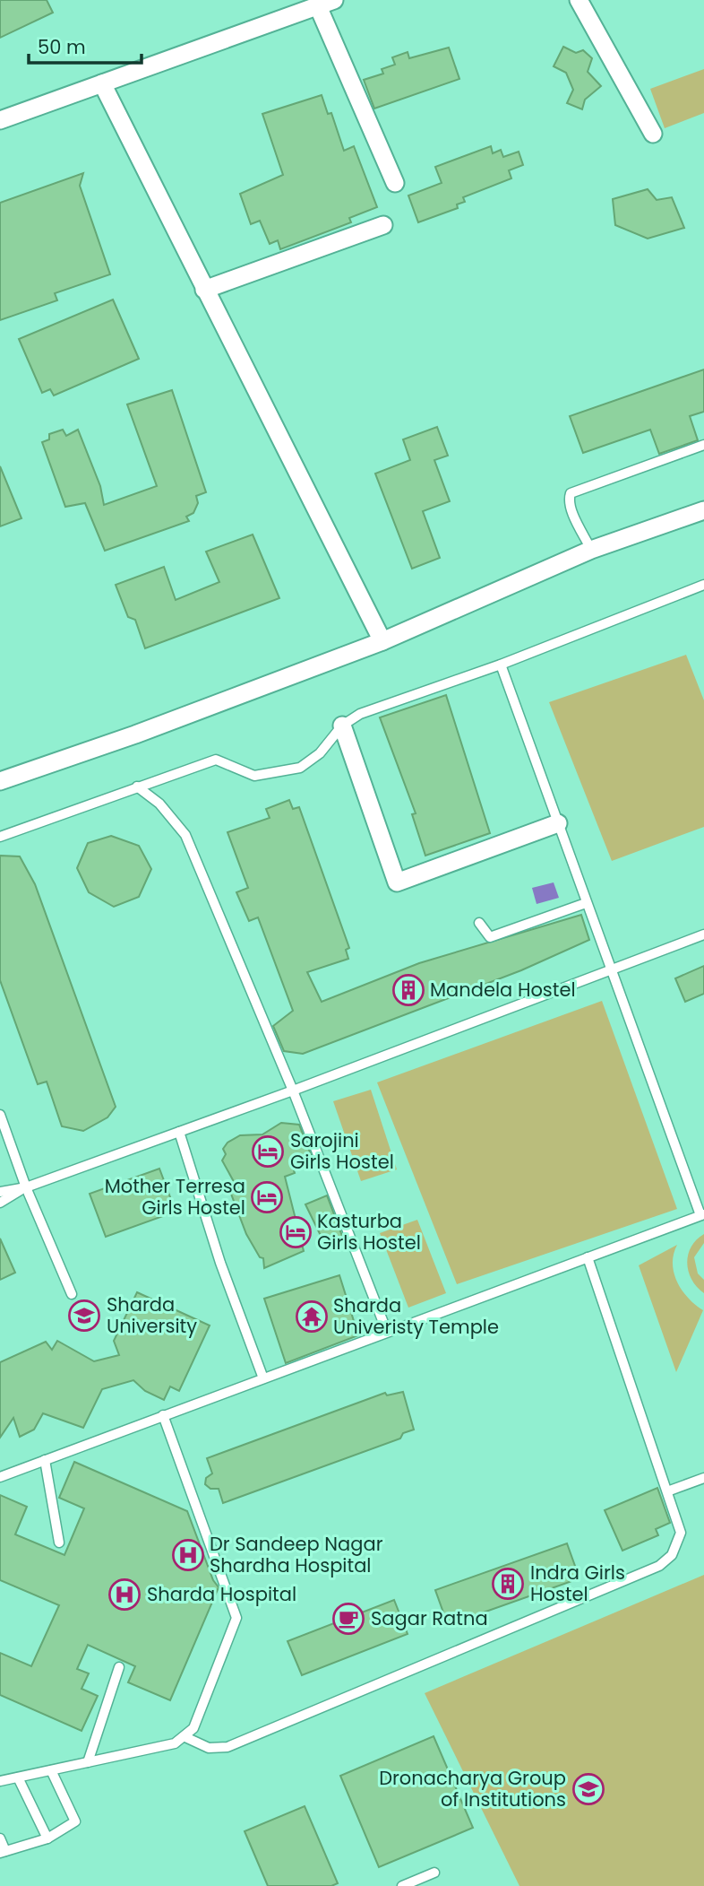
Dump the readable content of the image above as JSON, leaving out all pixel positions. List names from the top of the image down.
{
  "places": {
    "building": ["Mandela Hostel", "Indra Girls Hostel"],
    "hotel": ["Sarojini Girls Hostel", "Mother Terresa Girls Hostel", "Kasturba Girls Hostel"],
    "school or university": ["Sharda University", "Dronacharya Group of Institutions"],
    "temple": ["Sharda Univeristy Temple"],
    "hospital": ["Dr Sandeep Nagar Shardha Hospital", "Sharda Hospital"],
    "cafe": ["Sagar Ratna"]
  },
  "scale_bar": "50 m"
}
